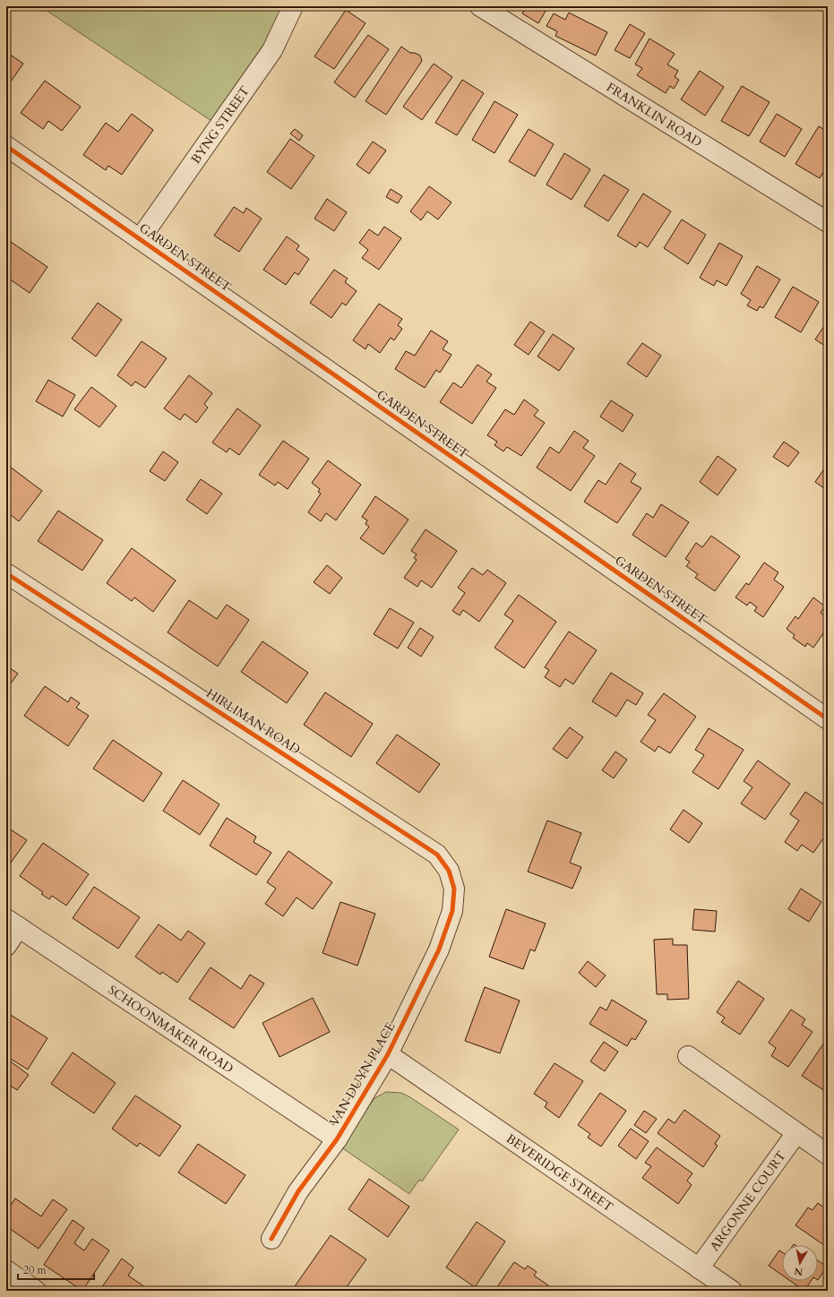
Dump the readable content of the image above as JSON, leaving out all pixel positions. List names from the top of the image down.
{
  "streets": {
    "street": [
      "FRANKLIN ROAD",
      "BYNG STREET",
      "GARDEN STREET",
      "HIRLIMAN ROAD",
      "SCHOONMAKER ROAD",
      "VAN DUYN PLACE",
      "BEVERIDGE STREET",
      "ARGONNE COURT"
    ]
  },
  "crossings": [
    ["BYNG STREET", "GARDEN STREET"],
    ["HIRLIMAN ROAD", "VAN DUYN PLACE"],
    ["SCHOONMAKER ROAD", "VAN DUYN PLACE"],
    ["VAN DUYN PLACE", "BEVERIDGE STREET"],
    ["BEVERIDGE STREET", "ARGONNE COURT"]
  ],
  "scale_bar": "20 m",
  "north": "bottom"
}
